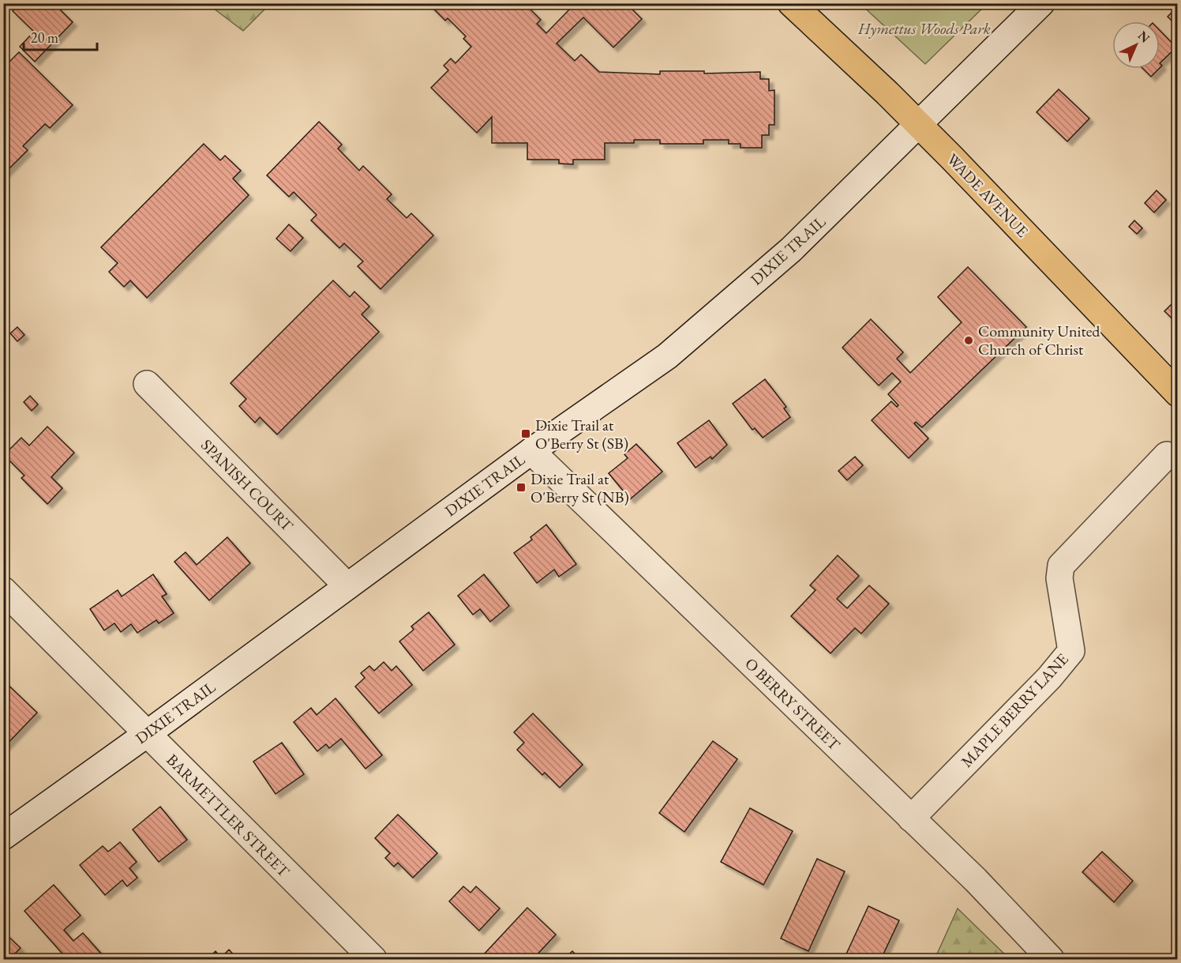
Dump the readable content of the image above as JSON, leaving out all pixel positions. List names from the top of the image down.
{
  "streets": {
    "main road": ["WADE AVENUE"],
    "street": [
      "DIXIE TRAIL",
      "SPANISH COURT",
      "O BERRY STREET",
      "MAPLE BERRY LANE",
      "BARMETTLER STREET"
    ]
  },
  "crossings": [
    ["WADE AVENUE", "DIXIE TRAIL"],
    ["DIXIE TRAIL", "SPANISH COURT"],
    ["DIXIE TRAIL", "O BERRY STREET"],
    ["DIXIE TRAIL", "BARMETTLER STREET"],
    ["O BERRY STREET", "MAPLE BERRY LANE"]
  ],
  "parks": ["Hymettus Woods Park"],
  "places": {
    "other": ["Community United Church of Christ"],
    "transit": ["Dixie Trail at O'Berry St (SB)", "Dixie Trail at O'Berry St (NB)"]
  },
  "scale_bar": "20 m",
  "north": "top right"
}
